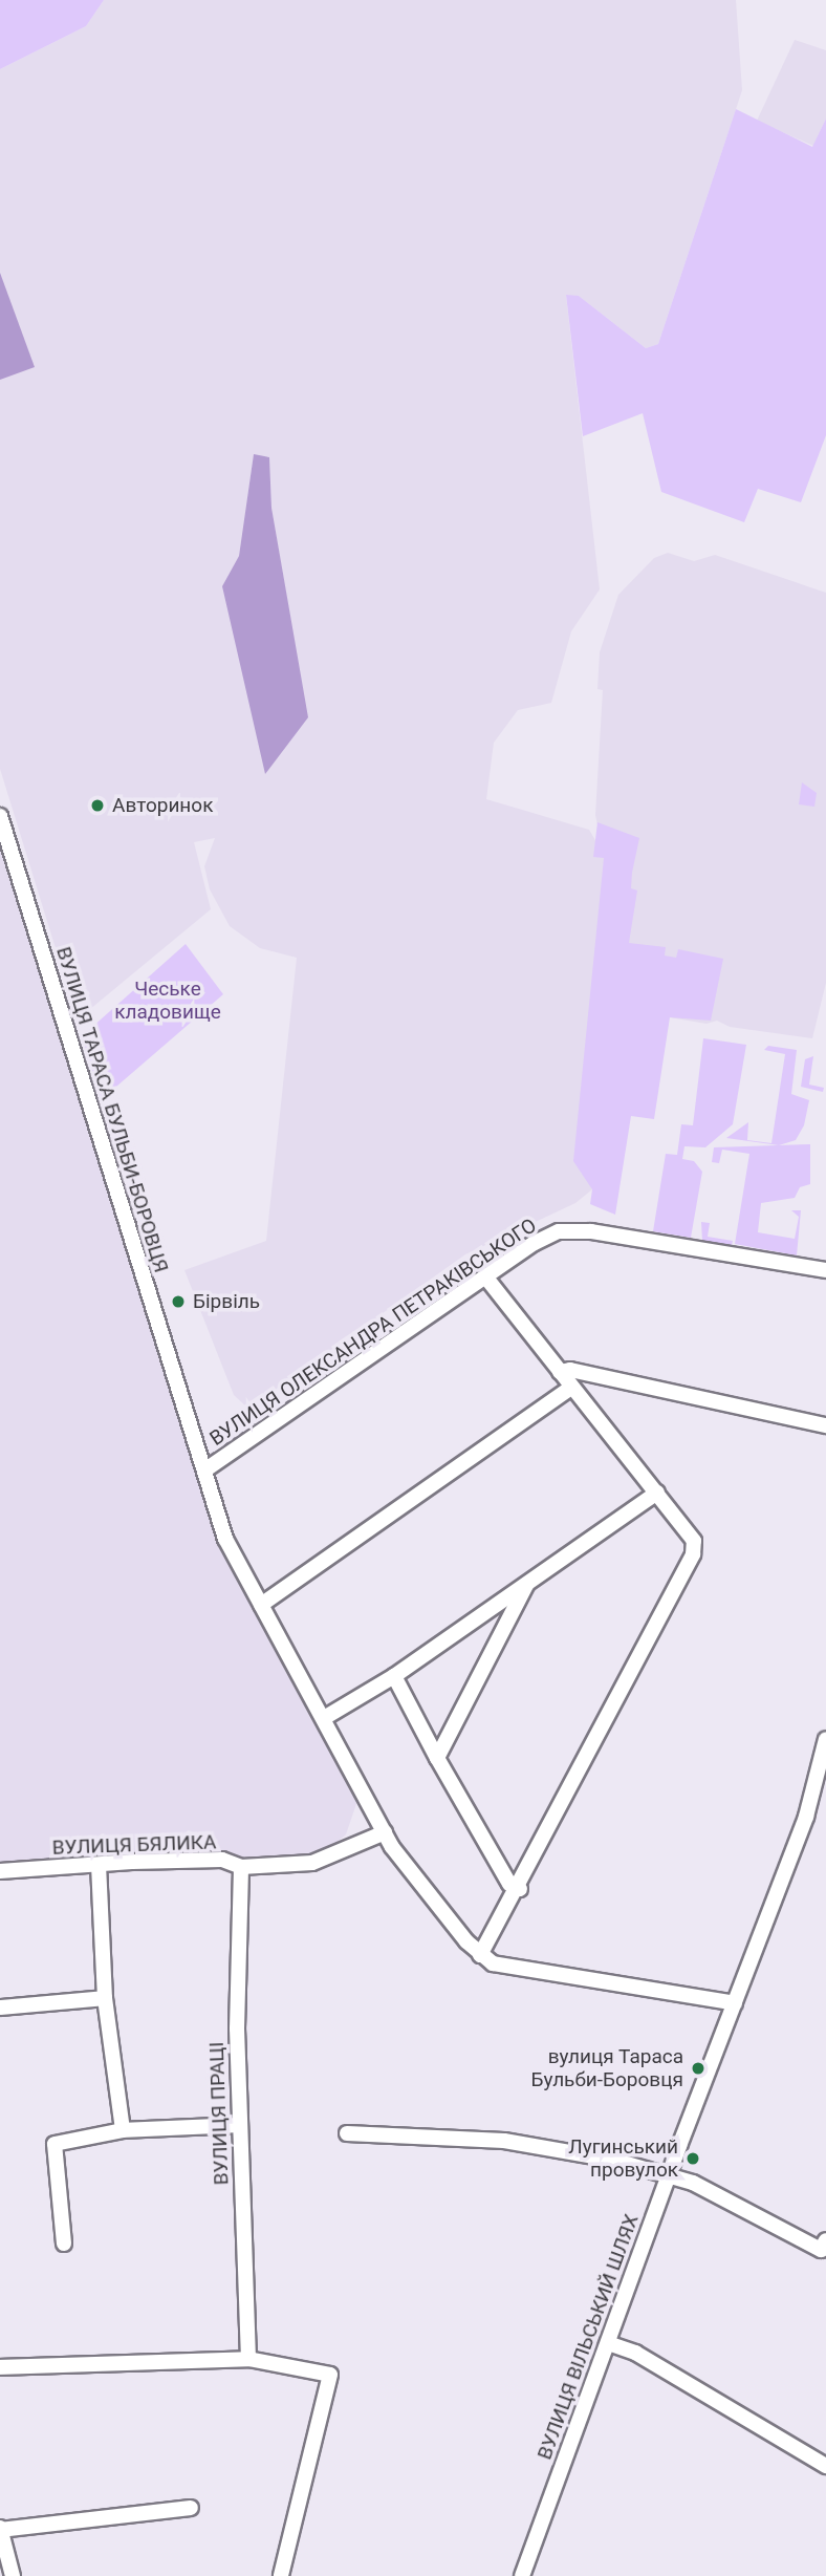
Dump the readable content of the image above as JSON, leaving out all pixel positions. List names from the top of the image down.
{
  "streets": {
    "street": [
      "ВУЛИЦЯ ТАРАСА БУЛЬБИ-БОРОВЦЯ",
      "ВУЛИЦЯ ОЛЕКСАНДРА ПЕТРАКІВСЬКОГО",
      "ВУЛИЦЯ БЯЛИКА",
      "ВУЛИЦЯ ПРАЦІ",
      "ВУЛИЦЯ ВІЛЬСЬКИЙ ШЛЯХ"
    ]
  },
  "crossings": [
    ["ВУЛИЦЯ ТАРАСА БУЛЬБИ-БОРОВЦЯ", "ВУЛИЦЯ ОЛЕКСАНДРА ПЕТРАКІВСЬКОГО"],
    ["ВУЛИЦЯ ТАРАСА БУЛЬБИ-БОРОВЦЯ", "ВУЛИЦЯ БЯЛИКА"],
    ["ВУЛИЦЯ БЯЛИКА", "ВУЛИЦЯ ПРАЦІ"]
  ],
  "parks": ["Чеське кладовище"],
  "places": [
    "Авторинок",
    "Бірвіль",
    "вулиця Тараса Бульби-Боровця",
    "Лугинський провулок"
  ]
}
